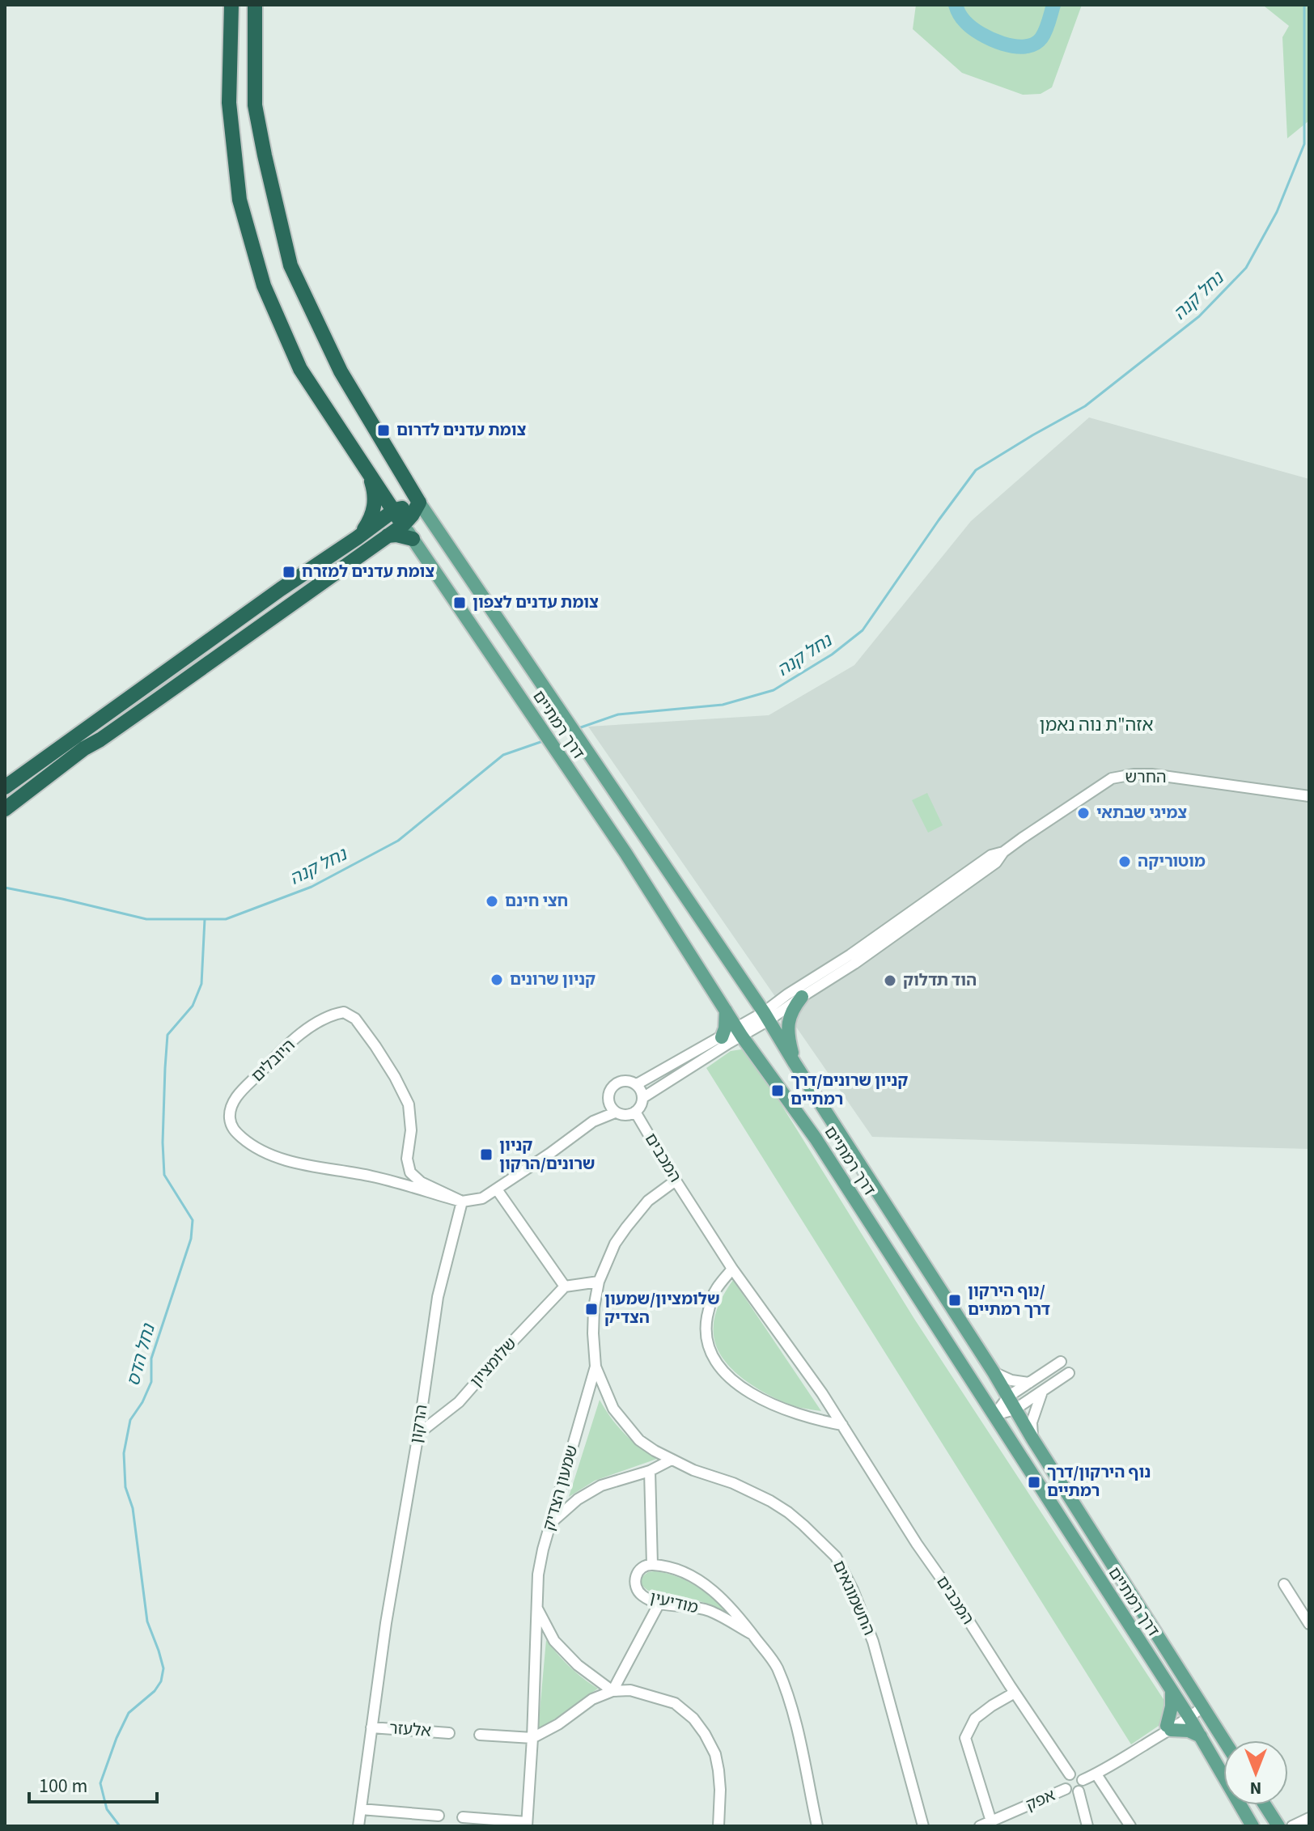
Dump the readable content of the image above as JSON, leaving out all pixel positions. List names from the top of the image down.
{
  "streets": {
    "main road": ["דרך רמתיים"],
    "street": [
      "החרש",
      "היובלים",
      "המכבים",
      "שלומציון",
      "הרקון",
      "שמעון הצדיק",
      "החשמונאים",
      "מודיעין",
      "אלעזר",
      "אפק"
    ]
  },
  "crossings": [
    ["דרך רמתיים", "החרש"],
    ["היובלים", "הרקון"],
    ["המכבים", "שמעון הצדיק"],
    ["המכבים", "אפק"],
    ["שלומציון", "הרקון"],
    ["הרקון", "אלעזר"],
    ["שמעון הצדיק", "החשמונאים"]
  ],
  "districts": ["אזה\"ת נוה נאמן"],
  "water": ["נחל קנה", "נחל הדס"],
  "places": {
    "transit": [
      "צומת עדנים לדרום",
      "צומת עדנים למזרח",
      "צומת עדנים לצפון",
      "קניון שרונים/דרך רמתיים",
      "קניון שרונים/הרקון",
      "נוף הירקון/ דרך רמתיים",
      "שלומציון/שמעון הצדיק",
      "נוף הירקון/דרך רמתיים"
    ],
    "other": [
      "צמיגי שבתאי",
      "מוטוריקה",
      "חצי חינם",
      "קניון שרונים",
      "הוד תדלוק"
    ]
  },
  "scale_bar": "100 m",
  "north": "bottom"
}
